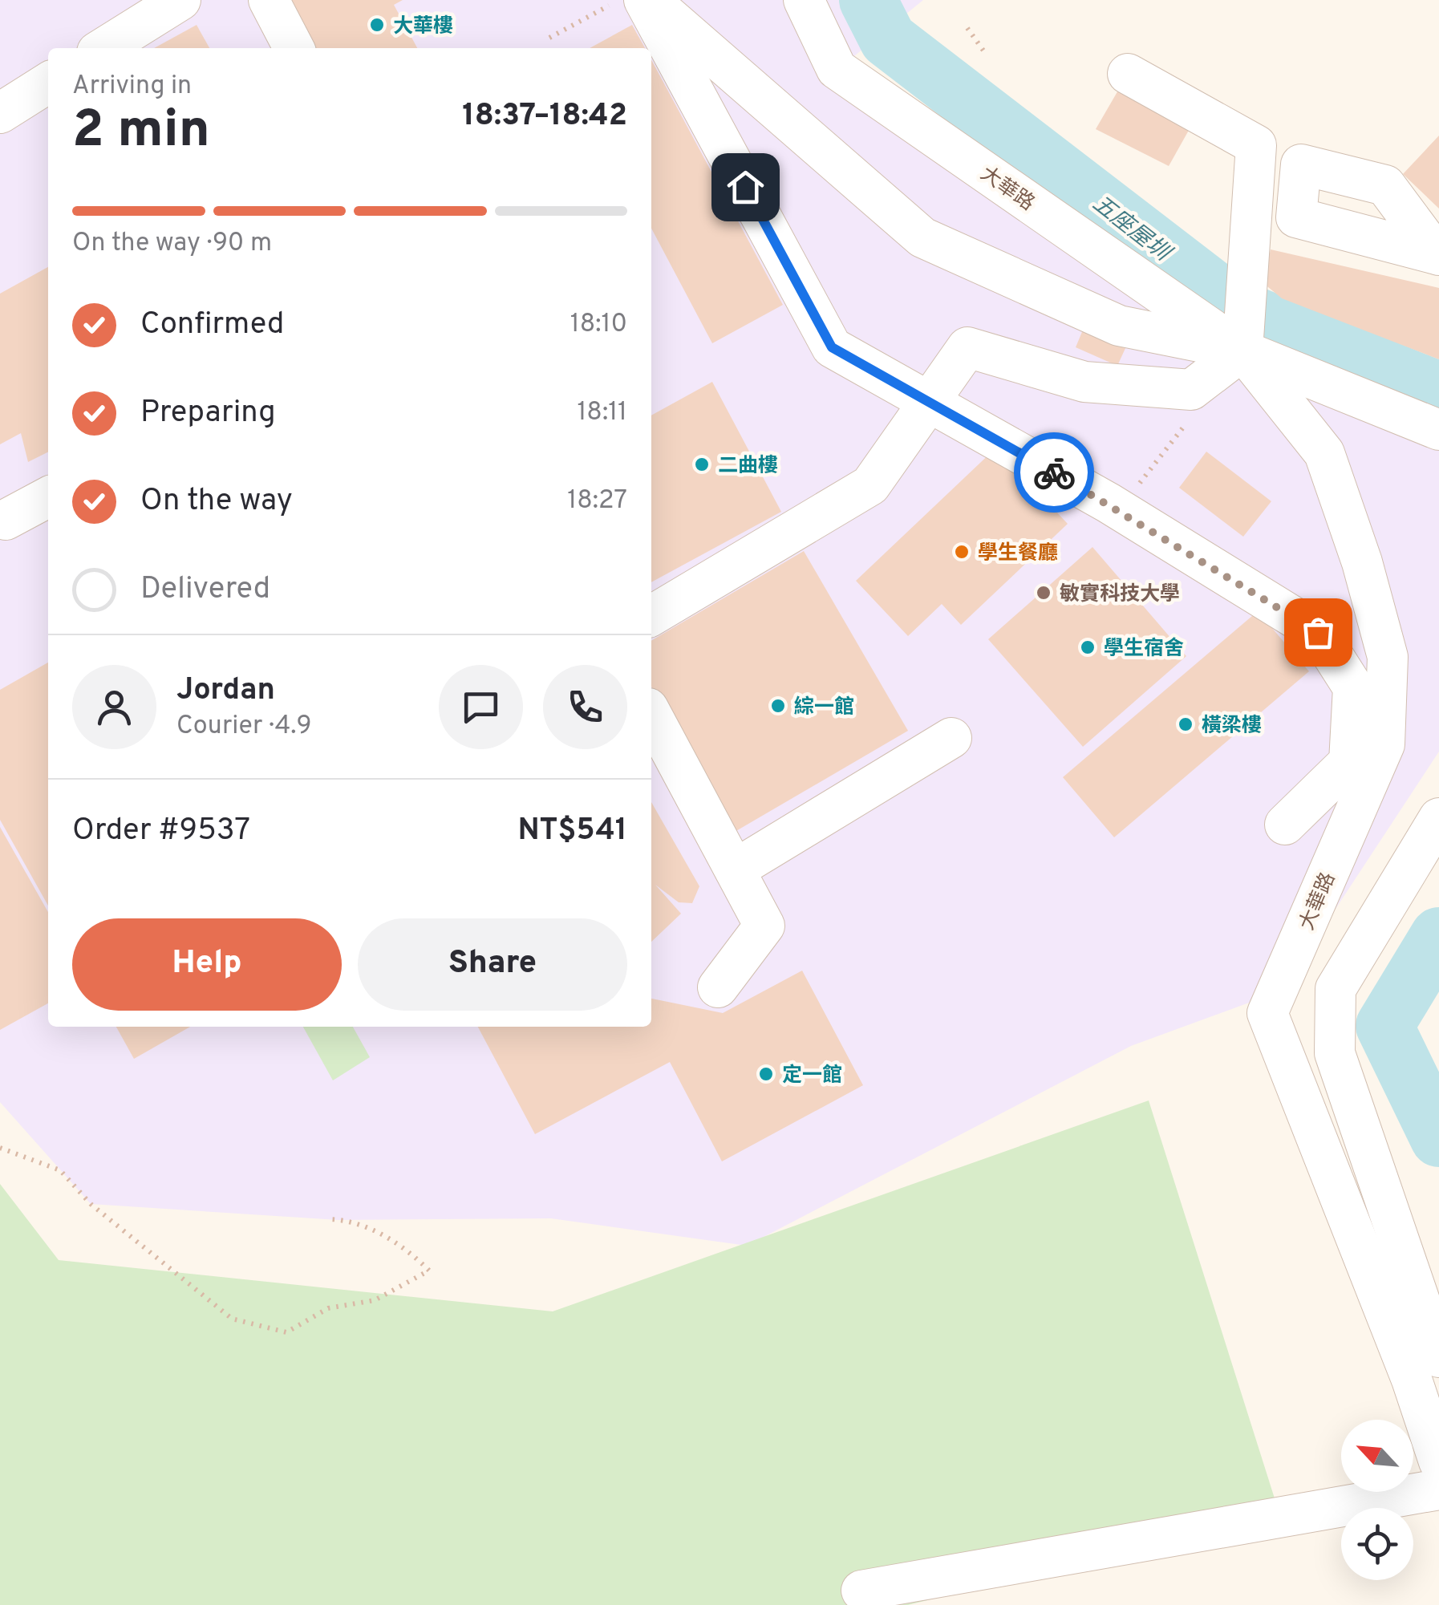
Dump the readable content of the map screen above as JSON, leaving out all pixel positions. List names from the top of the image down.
{
  "streets": {
    "street": ["大華路"]
  },
  "water": ["五座屋圳"],
  "places": [
    "大華樓",
    "二曲樓",
    "學生餐廳",
    "敏實科技大學",
    "學生宿舍",
    "綜一館",
    "橫梁樓",
    "定一館"
  ],
  "north": "top left",
  "page": {
    "heading": ["2 min", "Arriving in", "18:37–18:42"],
    "panel": [
      "Jordan",
      "Courier · 4.9",
      "Order #9537",
      "NT$541"
    ],
    "bar": "On the way · 90 m",
    "list": [
      ["Confirmed", "18:10"],
      ["Preparing", "18:11"],
      ["On the way", "18:27"],
      "Delivered"
    ],
    "buttons": ["Help", "Share"]
  }
}
